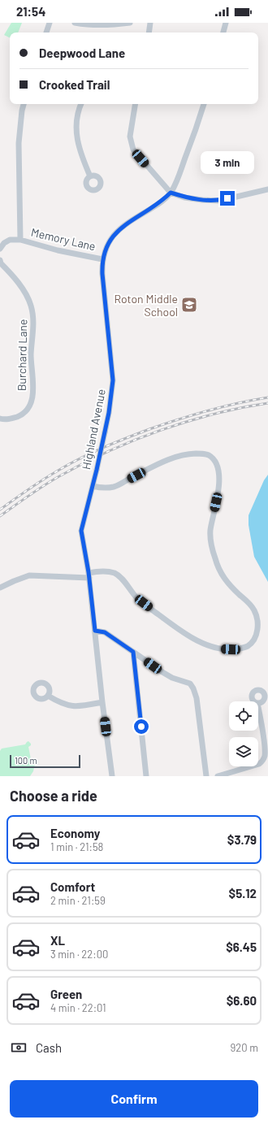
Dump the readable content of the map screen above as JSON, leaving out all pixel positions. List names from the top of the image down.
{
  "streets": {
    "street": ["Memory Lane", "Burchard Lane", "Highland Avenue"]
  },
  "crossings": [
    ["Memory Lane", "Highland Avenue"]
  ],
  "places": {
    "school or university": ["Roton Middle School"]
  },
  "scale_bar": "100 m",
  "page": {
    "status": "21:54",
    "banner": ["Deepwood Lane", "Crooked Trail"],
    "bubble": "3 min",
    "scale": "100 m",
    "heading": "Choose a ride",
    "list": [
      {
        "name": "Economy",
        "note": "1 min · 21:58",
        "value": "$3.79"
      },
      {
        "name": "Comfort",
        "note": "2 min · 21:59",
        "value": "$5.12"
      },
      {
        "name": "XL",
        "note": "3 min · 22:00",
        "value": "$6.45"
      },
      {
        "name": "Green",
        "note": "4 min · 22:01",
        "value": "$6.60"
      }
    ],
    "pay": ["Cash", "920 m"],
    "buttons": "Confirm"
  }
}
